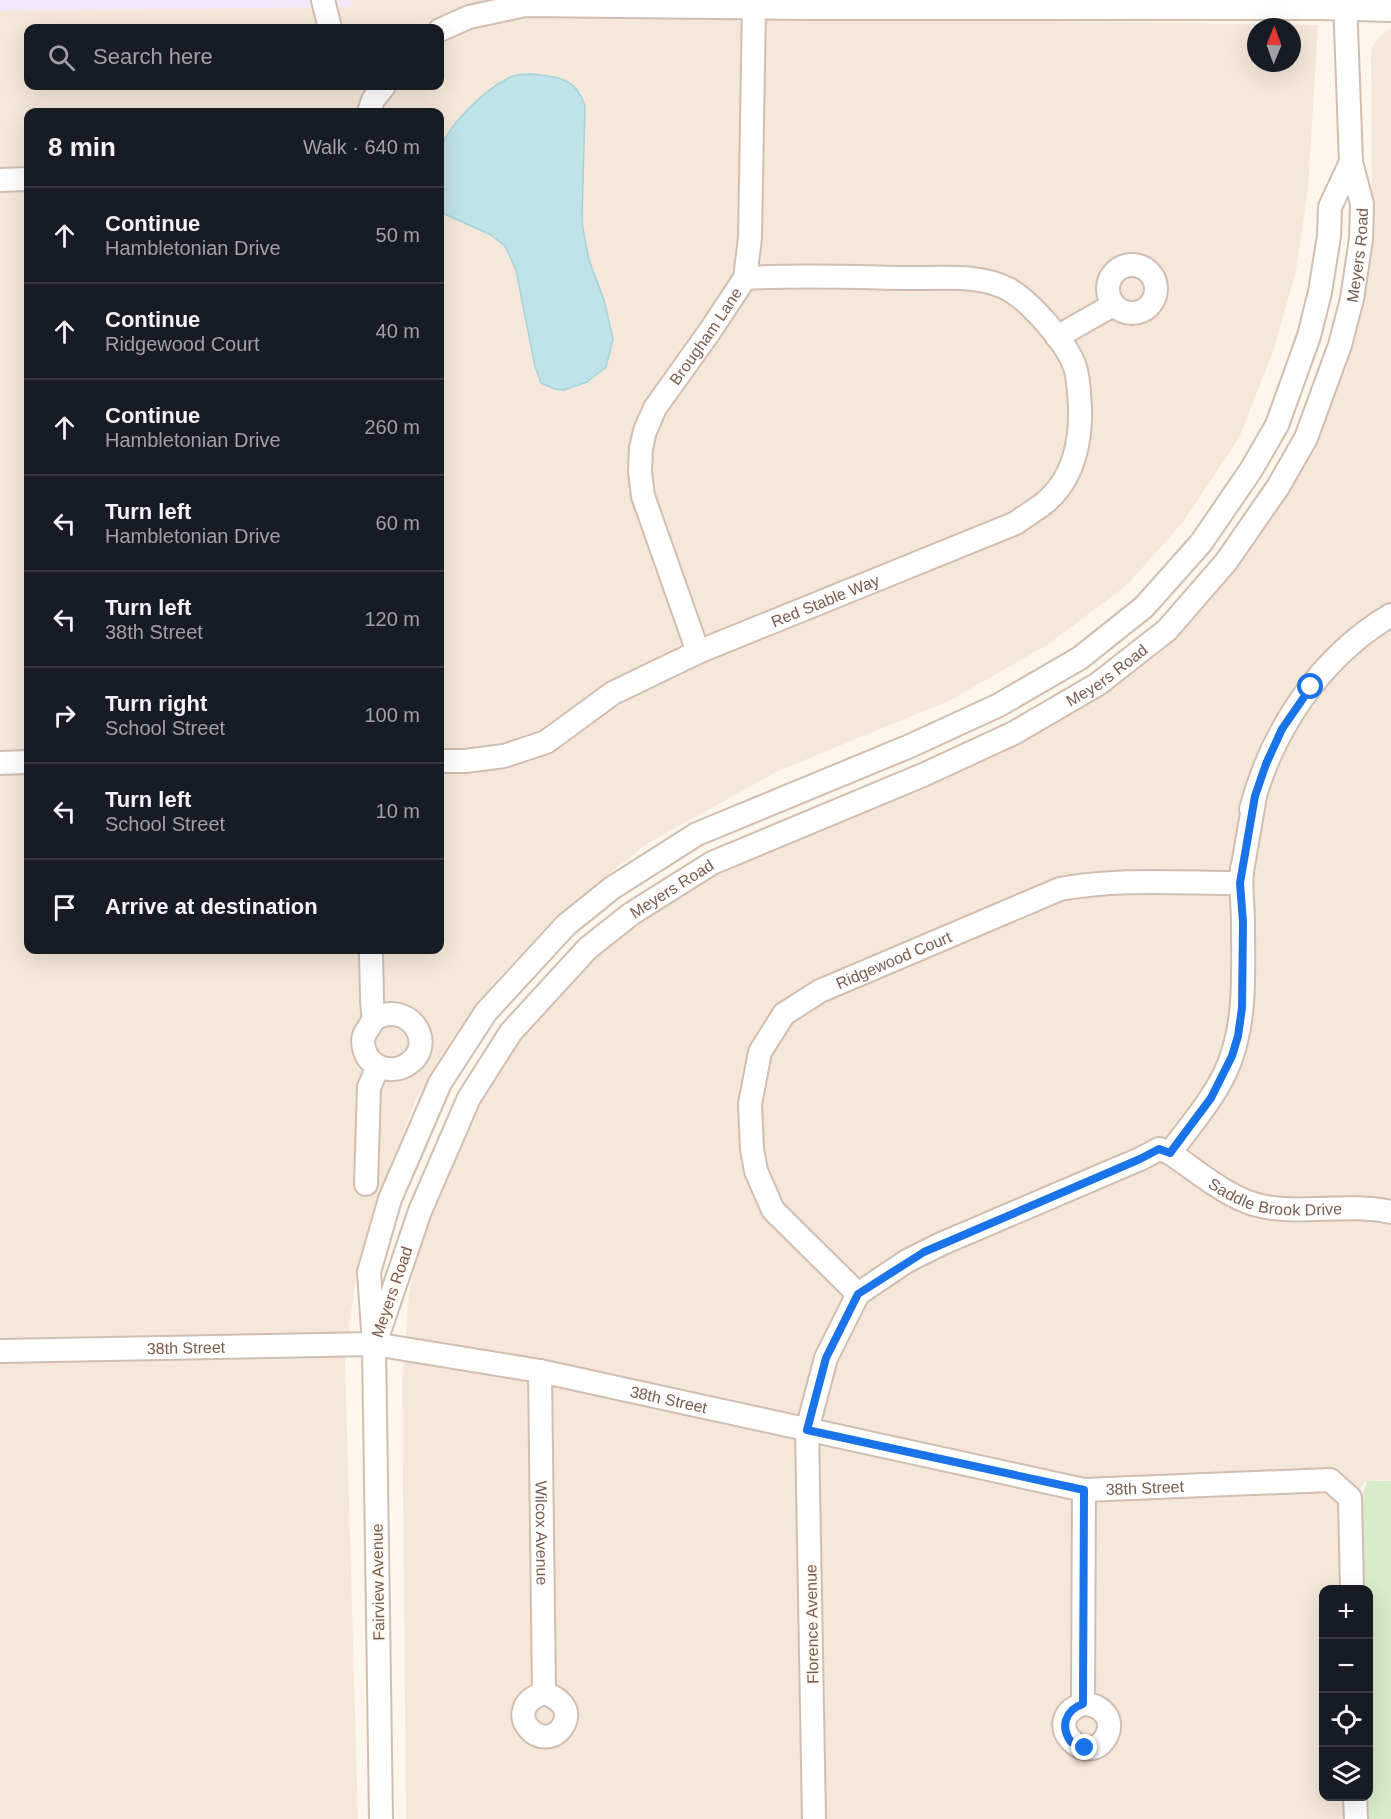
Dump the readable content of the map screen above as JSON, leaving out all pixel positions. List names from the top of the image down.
{
  "streets": {
    "street": [
      "Meyers Road",
      "Brougham Lane",
      "Red Stable Way",
      "Ridgewood Court",
      "Saddle Brook Drive",
      "38th Street",
      "Wilcox Avenue",
      "Fairview Avenue",
      "Florence Avenue"
    ]
  },
  "crossings": [
    ["Meyers Road", "38th Street"],
    ["Meyers Road", "Fairview Avenue"],
    ["Brougham Lane", "Red Stable Way"],
    ["Ridgewood Court", "Florence Avenue"],
    ["38th Street", "Wilcox Avenue"],
    ["38th Street", "Fairview Avenue"],
    ["38th Street", "Florence Avenue"]
  ],
  "north": "top",
  "page": {
    "search": "Search here",
    "heading": ["8 min", "Walk · 640 m"],
    "list": [
      ["Continue", "Hambletonian Drive", "50 m"],
      ["Continue", "Ridgewood Court", "40 m"],
      ["Continue", "Hambletonian Drive", "260 m"],
      ["Turn left", "Hambletonian Drive", "60 m"],
      ["Turn left", "38th Street", "120 m"],
      ["Turn right", "School Street", "100 m"],
      ["Turn left", "School Street", "10 m"],
      "Arrive at destination"
    ],
    "map_buttons": ["+", "−"]
  }
}
